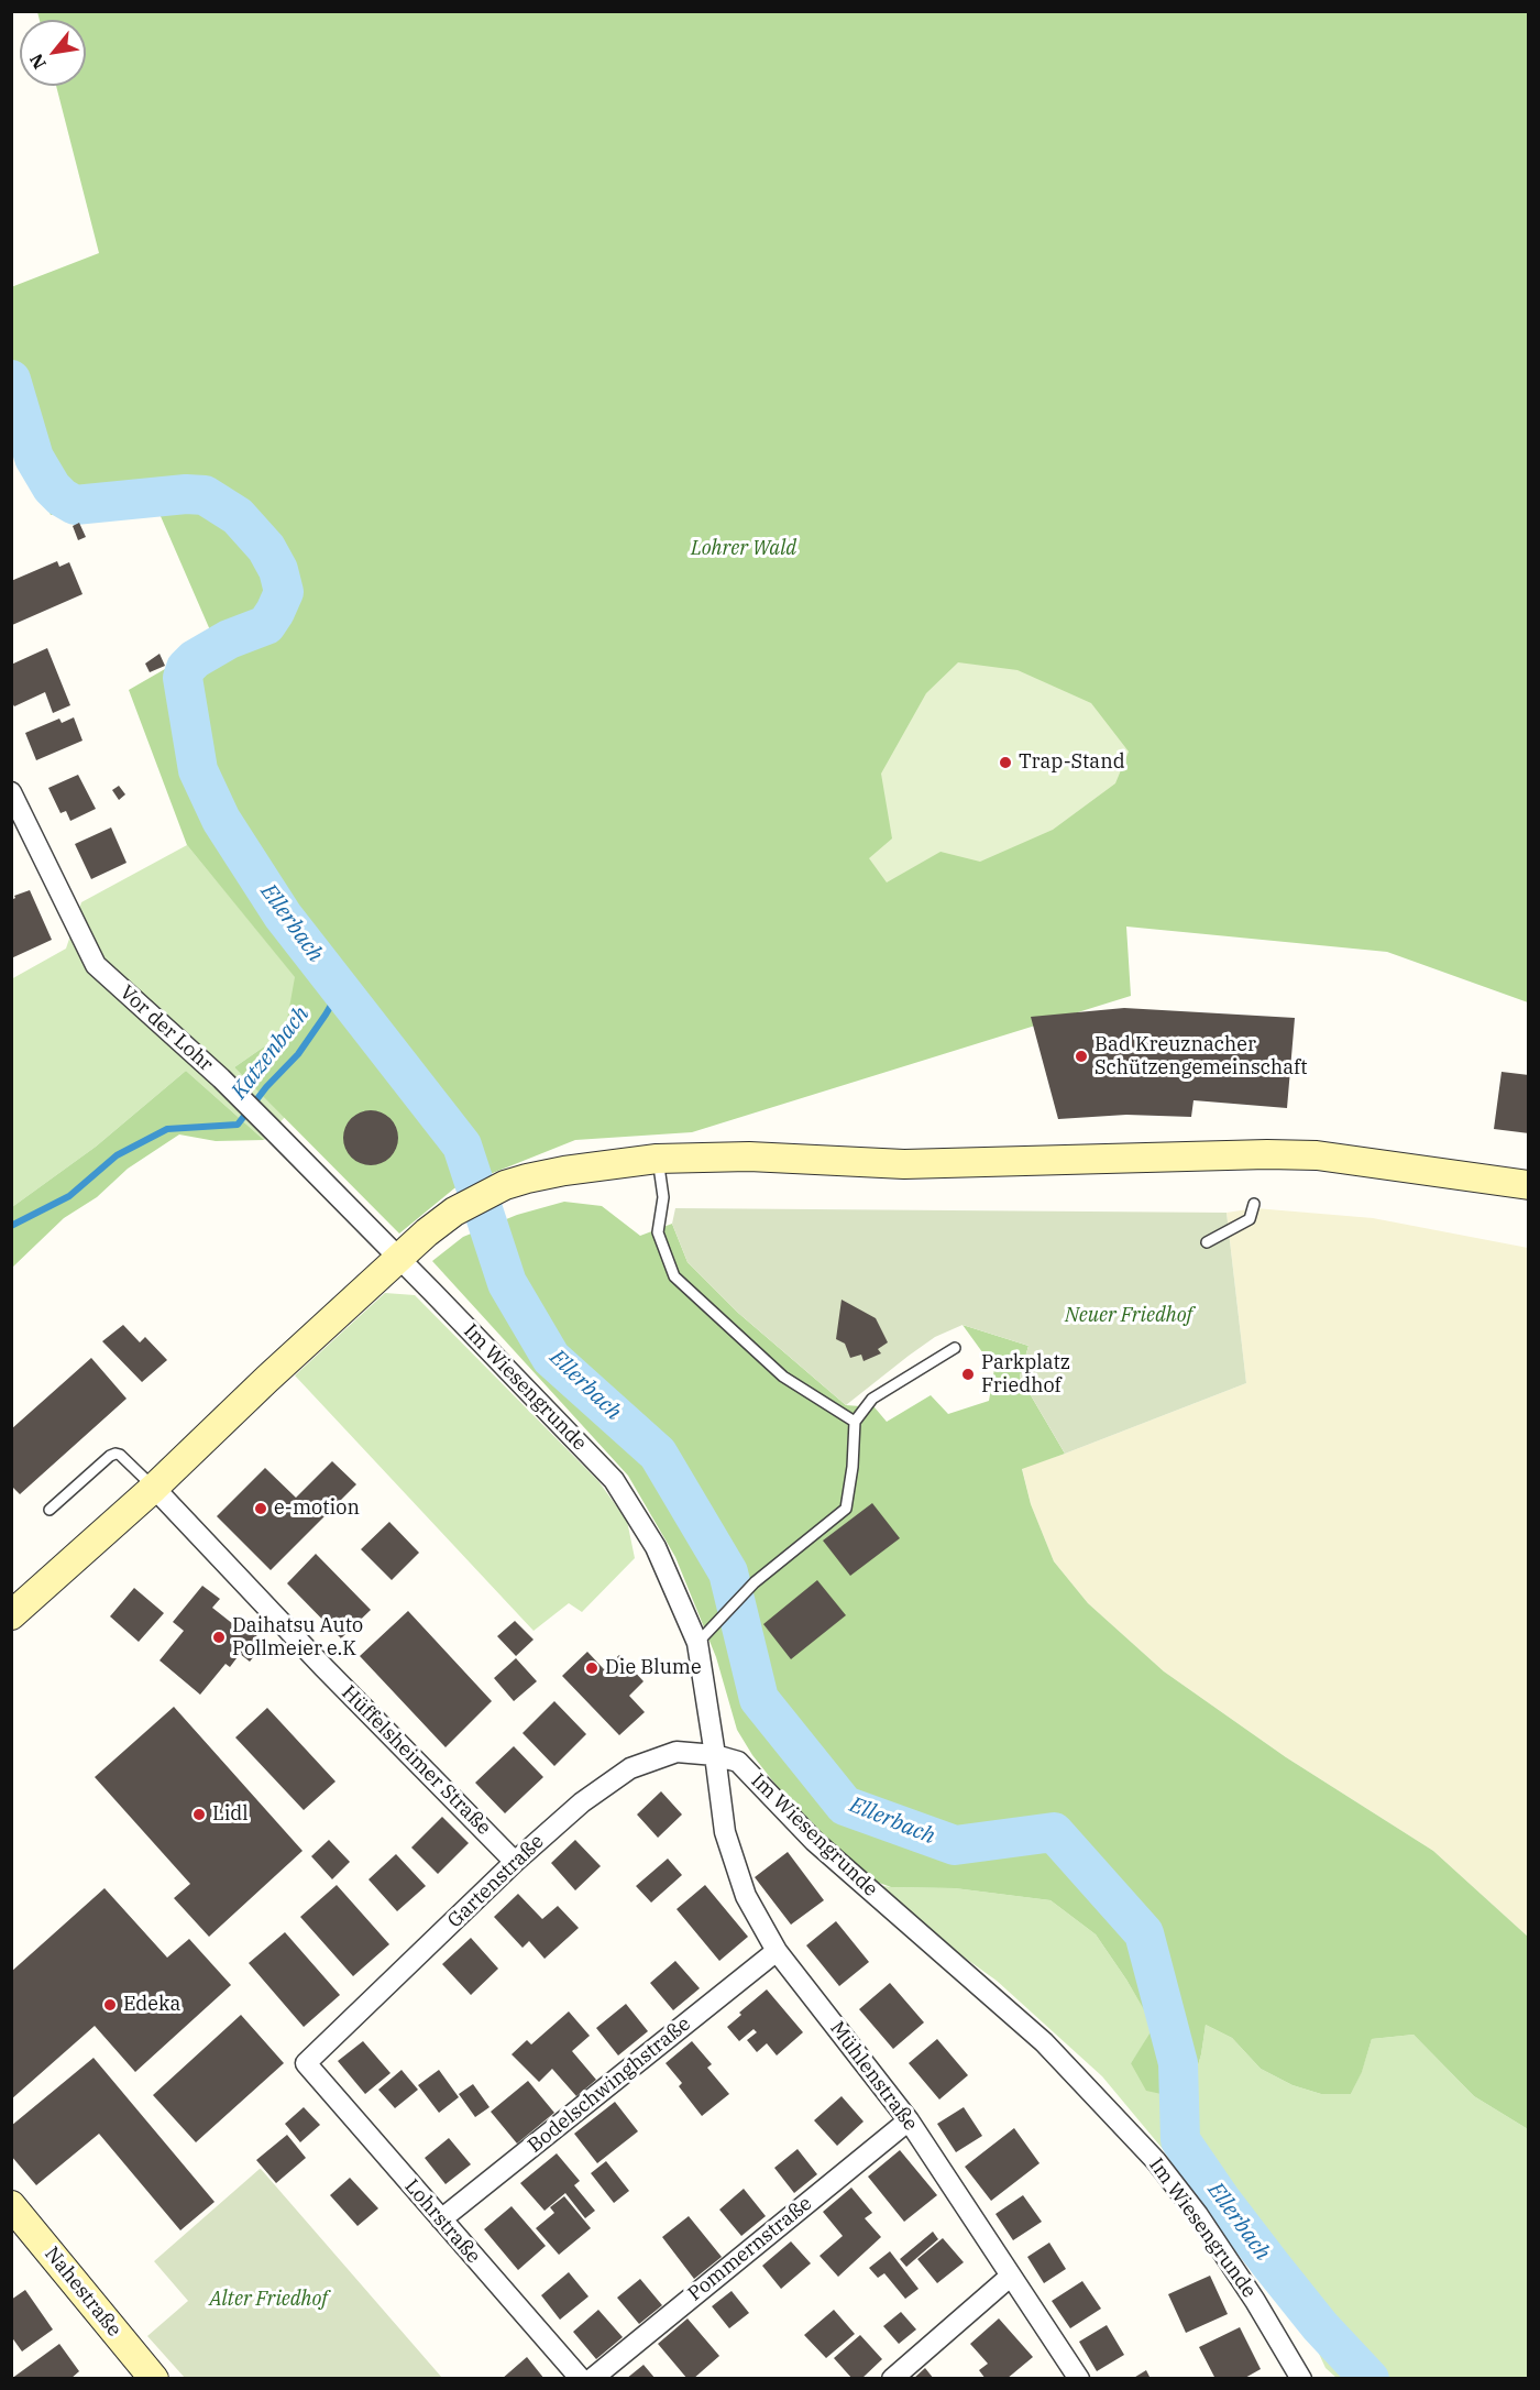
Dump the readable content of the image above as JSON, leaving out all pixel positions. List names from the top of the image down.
{
  "streets": {
    "main road": ["Nahestraße"],
    "street": [
      "Vor der Lohr",
      "Im Wiesengrunde",
      "Hüffelsheimer Straße",
      "Gartenstraße",
      "Mühlenstraße",
      "Bodelschwinghstraße",
      "Lohrstraße",
      "Pommernstraße"
    ]
  },
  "crossings": [
    ["Vor der Lohr", "Im Wiesengrunde"],
    ["Im Wiesengrunde", "Gartenstraße"],
    ["Im Wiesengrunde", "Mühlenstraße"],
    ["Hüffelsheimer Straße", "Gartenstraße"],
    ["Gartenstraße", "Mühlenstraße"],
    ["Gartenstraße", "Lohrstraße"],
    ["Mühlenstraße", "Bodelschwinghstraße"],
    ["Mühlenstraße", "Pommernstraße"],
    ["Bodelschwinghstraße", "Lohrstraße"]
  ],
  "water": ["Ellerbach", "Katzenbach"],
  "parks": ["Lohrer Wald", "Neuer Friedhof", "Alter Friedhof"],
  "places": [
    "Trap-Stand",
    "Bad Kreuznacher Schützengemeinschaft",
    "Parkplatz Friedhof",
    "e-motion",
    "Daihatsu Auto Pollmeier e.K",
    "Die Blume",
    "Lidl",
    "Edeka"
  ],
  "north": "bottom left"
}
